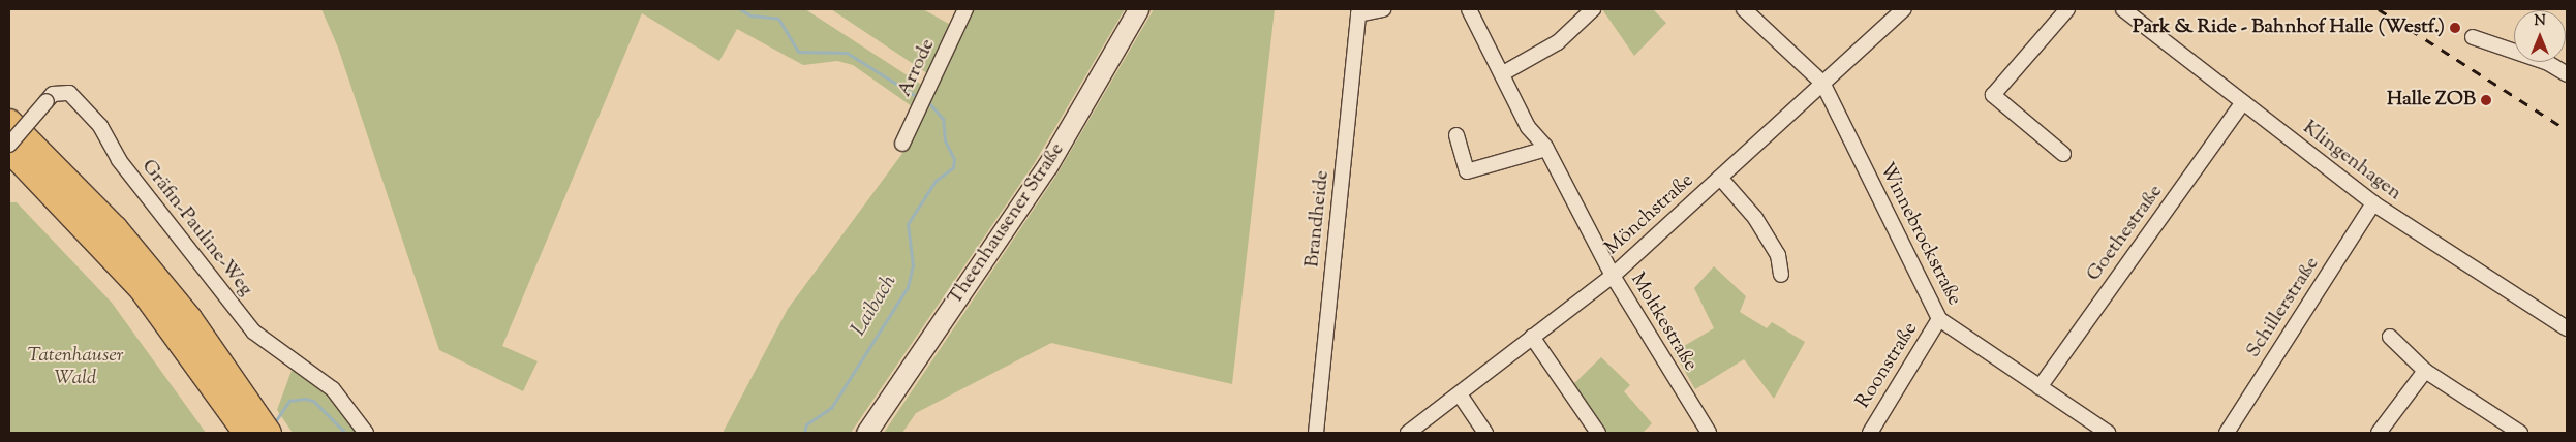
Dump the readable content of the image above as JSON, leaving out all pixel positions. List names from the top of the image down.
{
  "streets": {
    "main road": ["Theenhausener Straße"],
    "street": [
      "Arrode",
      "Klingenhagen",
      "Mönchstraße",
      "Brandheide",
      "Gräfin-Pauline-Weg",
      "Goethestraße",
      "Winnebrockstraße",
      "Schillerstraße",
      "Moltkestraße",
      "Roonstraße"
    ]
  },
  "crossings": [
    ["Klingenhagen", "Goethestraße"],
    ["Klingenhagen", "Schillerstraße"],
    ["Mönchstraße", "Winnebrockstraße"],
    ["Mönchstraße", "Moltkestraße"],
    ["Goethestraße", "Winnebrockstraße"],
    ["Winnebrockstraße", "Roonstraße"]
  ],
  "water": ["Laibach"],
  "parks": ["Tatenhauser Wald"],
  "places": ["Park & Ride - Bahnhof Halle (Westf.)", "Halle ZOB"],
  "north": "top"
}
